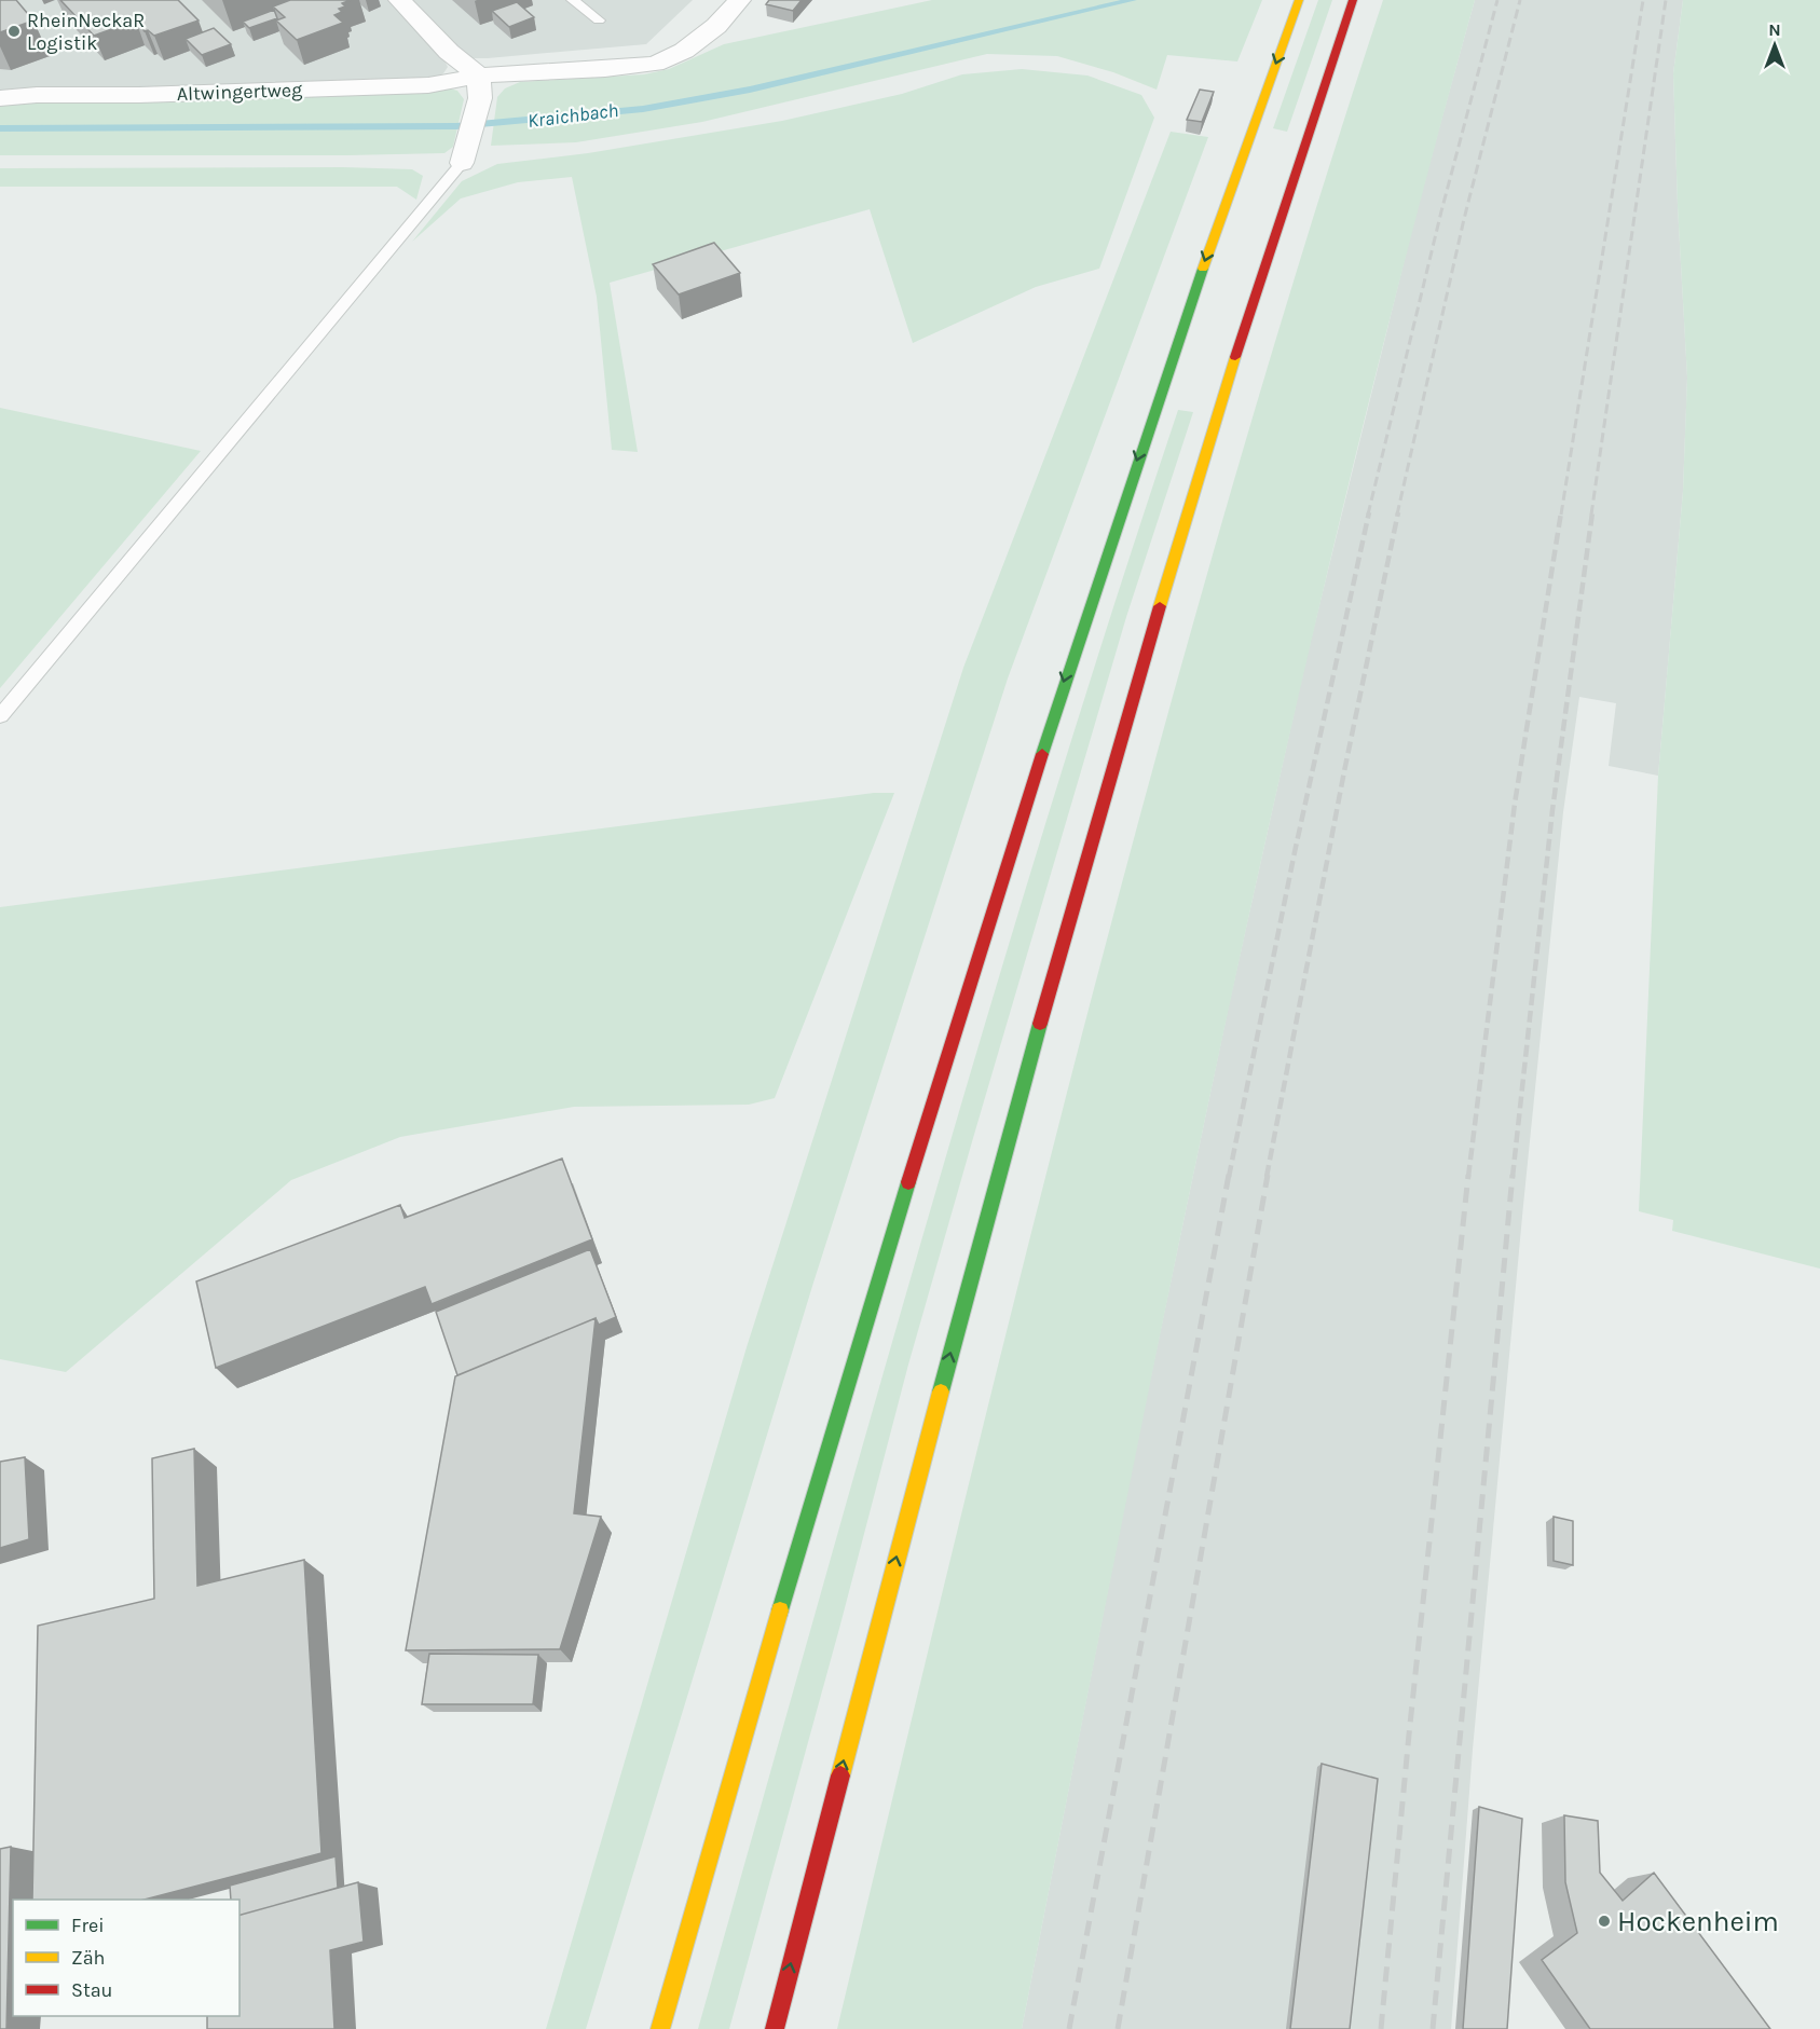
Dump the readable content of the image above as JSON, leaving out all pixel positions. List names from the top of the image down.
{
  "streets": {
    "street": ["Altwingertweg"]
  },
  "water": ["Kraichbach"],
  "places": ["RheinNeckaR Logistik", "Hockenheim"],
  "legend": ["Frei", "Zäh", "Stau"],
  "north": "top"
}
